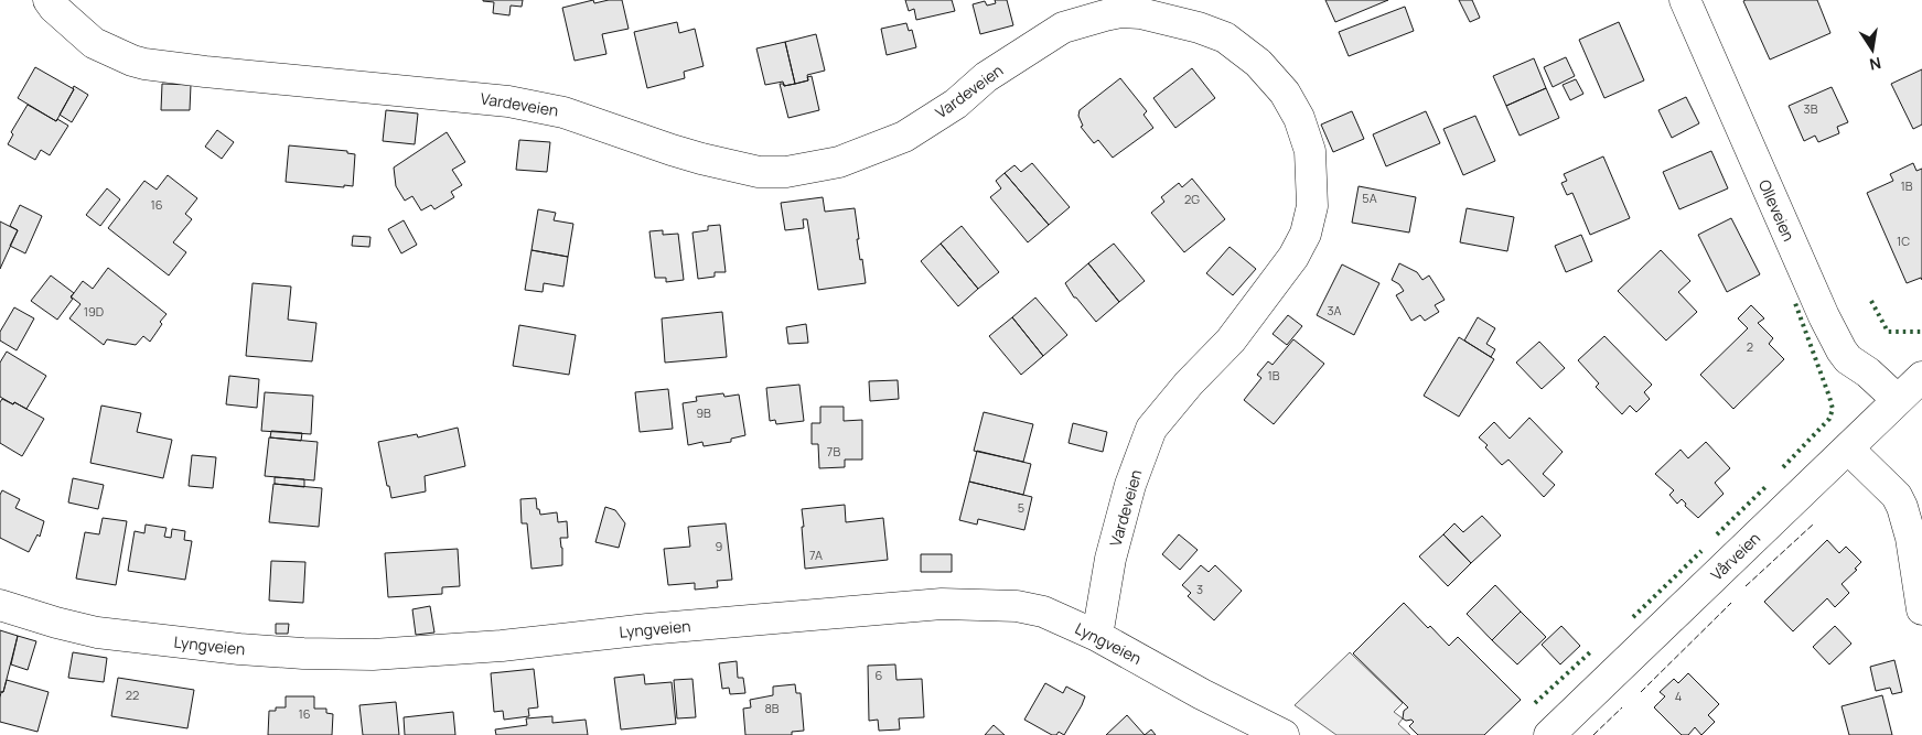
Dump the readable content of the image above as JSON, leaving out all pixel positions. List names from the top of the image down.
{
  "streets": {
    "street": [
      "Vardeveien",
      "Olleveien",
      "Vårveien",
      "Lyngveien"
    ]
  },
  "crossings": [
    ["Vardeveien", "Lyngveien"],
    ["Olleveien", "Vårveien"]
  ],
  "house_numbers": [
    "3B",
    "1B",
    "5A",
    "2G",
    "16",
    "1C",
    "3A",
    "19D",
    "2",
    "1B",
    "9B",
    "7B",
    "5",
    "9",
    "7A",
    "3",
    "6",
    "22",
    "4",
    "8B",
    "16"
  ],
  "north": "bottom"
}
